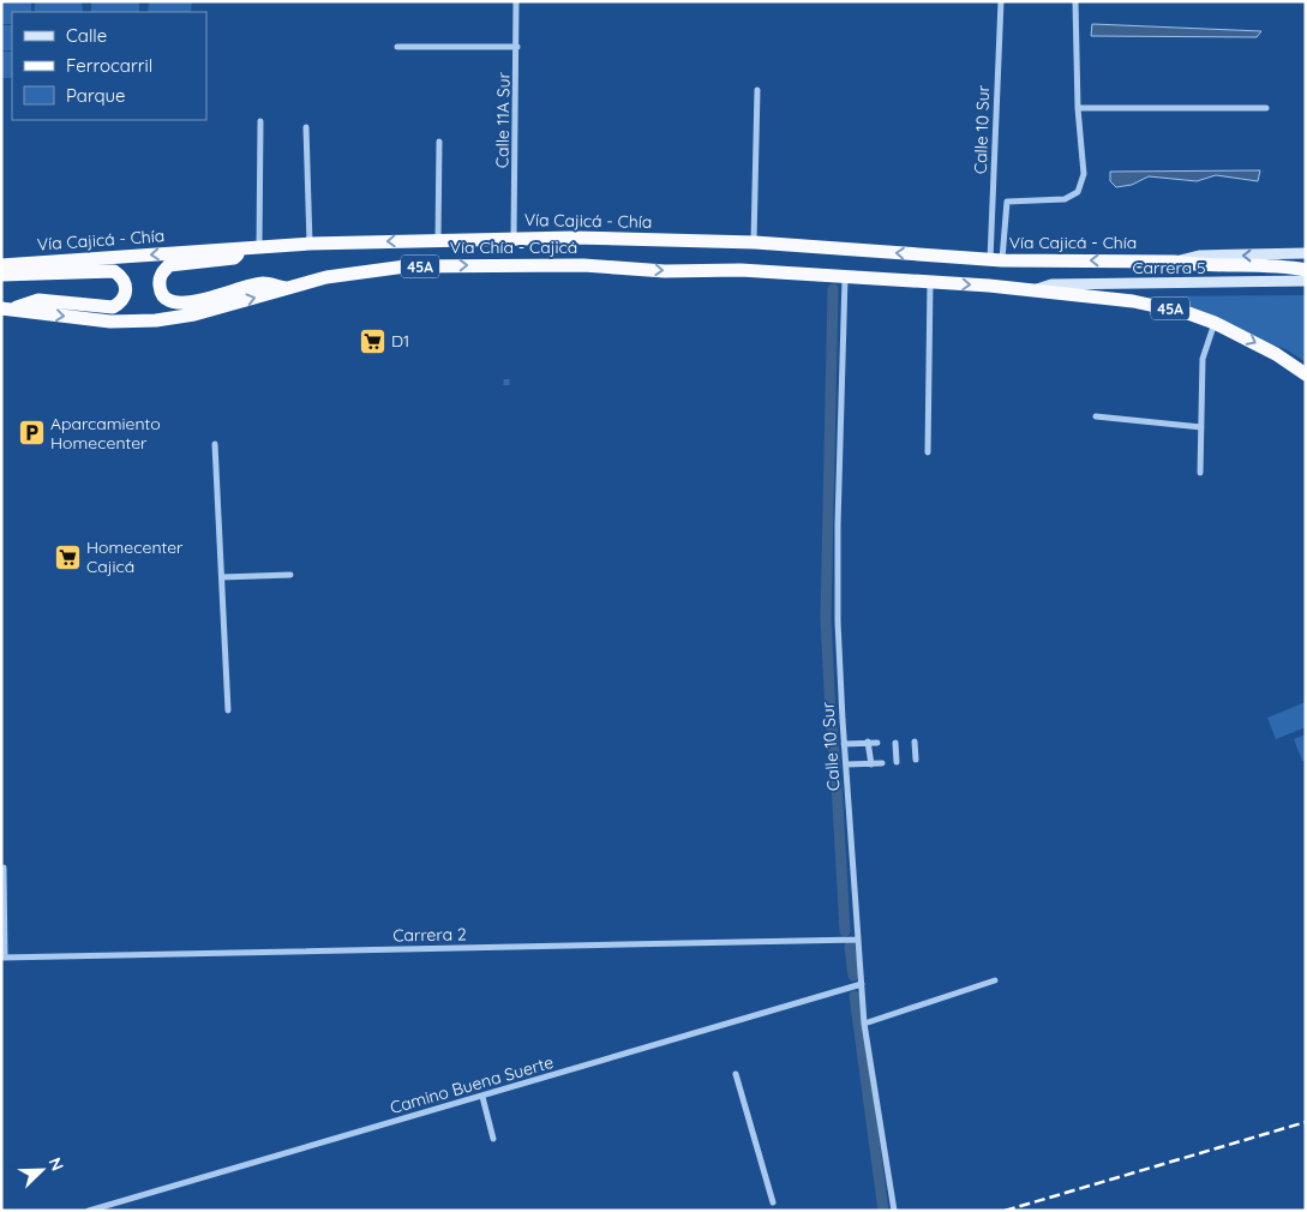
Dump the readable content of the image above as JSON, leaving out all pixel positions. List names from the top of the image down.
{
  "streets": {
    "highway": ["Vía Cajicá - Chía", "Vía Chía - Cajicá", "45A"],
    "main road": ["Carrera 5"],
    "street": [
      "Calle 11A Sur",
      "Calle 10 Sur",
      "Carrera 2",
      "Camino Buena Suerte"
    ]
  },
  "crossings": [
    ["Calle 11A Sur", "Vía Cajicá - Chía"],
    ["Calle 10 Sur", "Vía Cajicá - Chía"],
    ["Calle 10 Sur", "Vía Chía - Cajicá"],
    ["Calle 10 Sur", "Carrera 2"],
    ["Calle 10 Sur", "Camino Buena Suerte"],
    ["Vía Cajicá - Chía", "45A"],
    ["Vía Cajicá - Chía", "Carrera 5"],
    ["Vía Chía - Cajicá", "45A"],
    ["Vía Chía - Cajicá", "Carrera 5"],
    ["45A", "Carrera 5"]
  ],
  "one_way": ["Vía Cajicá - Chía", "Vía Chía - Cajicá"],
  "places": {
    "supermarket": ["D1", "Homecenter Cajicá"],
    "parking": ["Aparcamiento Homecenter"]
  },
  "legend": ["Calle", "Ferrocarril", "Parque"],
  "north": "top right"
}
